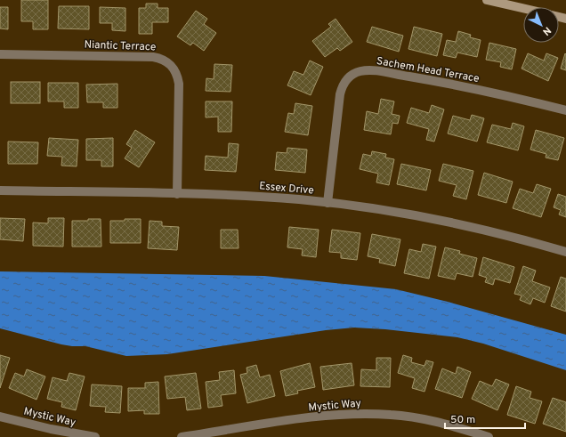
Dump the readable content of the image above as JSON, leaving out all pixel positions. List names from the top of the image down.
{
  "streets": {
    "street": [
      "Niantic Terrace",
      "Sachem Head Terrace",
      "Essex Drive",
      "Mystic Way"
    ]
  },
  "crossings": [
    ["Niantic Terrace", "Essex Drive"],
    ["Sachem Head Terrace", "Essex Drive"]
  ],
  "scale_bar": "50 m",
  "north": "bottom right"
}
